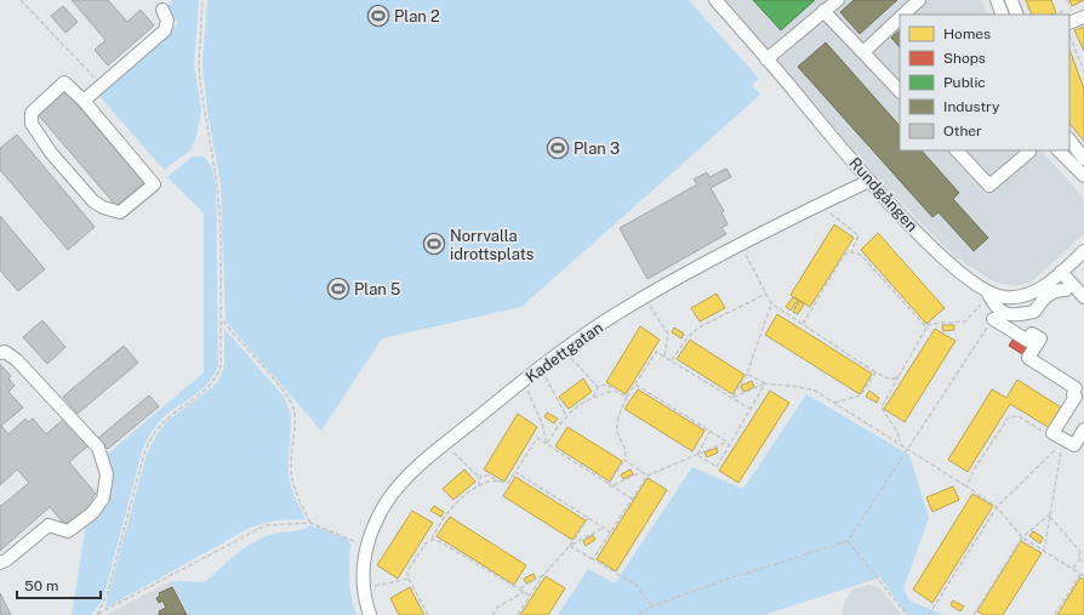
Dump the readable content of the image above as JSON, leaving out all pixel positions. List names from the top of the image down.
{
  "streets": {
    "street": ["Rundgången", "Kadettgatan"]
  },
  "crossings": [
    ["Rundgången", "Kadettgatan"]
  ],
  "places": {
    "sports": [
      "Plan 2",
      "Plan 3",
      "Norrvalla idrottsplats",
      "Plan 5"
    ]
  },
  "legend": [
    "Homes",
    "Shops",
    "Public",
    "Industry",
    "Other"
  ],
  "scale_bar": "50 m"
}
